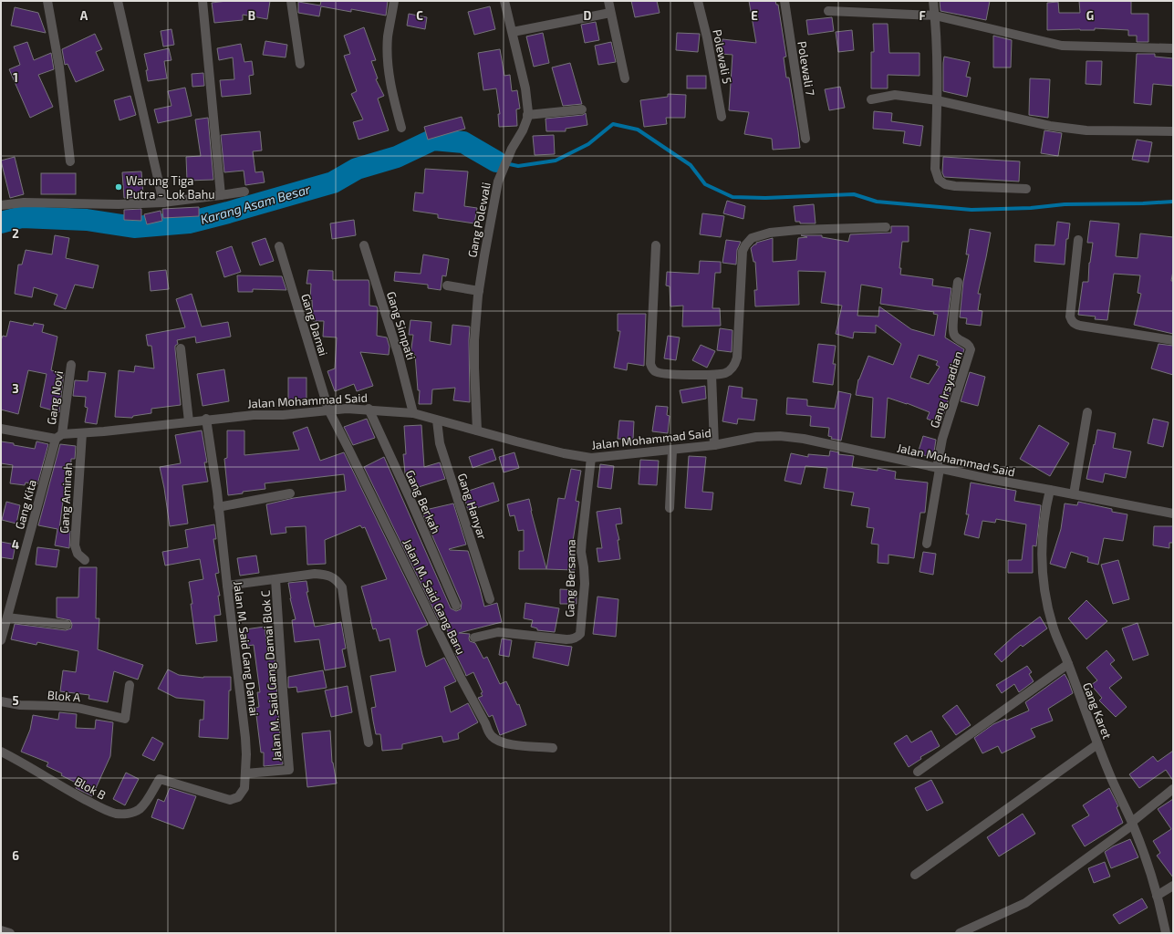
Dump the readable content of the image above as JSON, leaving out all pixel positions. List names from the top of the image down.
{
  "streets": {
    "street": [
      "Polewali 5",
      "Polewali 7",
      "Gang Polewali",
      "Gang Damai",
      "Gang Simpati",
      "Gang Irsyadian",
      "Gang Novi",
      "Jalan Mohammad Said",
      "Gang Aminah",
      "Gang Berkah",
      "Gang Kita",
      "Gang Hanyar",
      "Gang Bersama",
      "Jalan M. Said Gang Baru",
      "Jalan M. Said Gang Damai",
      "Jalan M. Said Gang Damai Blok C",
      "Blok A",
      "Gang Karet",
      "Blok B"
    ]
  },
  "crossings": [
    ["Gang Polewali", "Jalan Mohammad Said"],
    ["Gang Damai", "Jalan Mohammad Said"],
    ["Gang Damai", "Jalan M. Said Gang Baru"],
    ["Gang Simpati", "Jalan Mohammad Said"],
    ["Gang Irsyadian", "Jalan Mohammad Said"],
    ["Gang Novi", "Jalan Mohammad Said"],
    ["Gang Novi", "Gang Kita"],
    ["Jalan Mohammad Said", "Gang Aminah"],
    ["Jalan Mohammad Said", "Gang Berkah"],
    ["Jalan Mohammad Said", "Gang Kita"],
    ["Jalan Mohammad Said", "Gang Hanyar"],
    ["Jalan Mohammad Said", "Gang Bersama"],
    ["Jalan Mohammad Said", "Jalan M. Said Gang Baru"],
    ["Jalan Mohammad Said", "Jalan M. Said Gang Damai"],
    ["Jalan Mohammad Said", "Gang Karet"],
    ["Jalan M. Said Gang Damai", "Jalan M. Said Gang Damai Blok C"],
    ["Jalan M. Said Gang Damai", "Blok B"]
  ],
  "water": ["Karang Asam Besar"],
  "places": ["Warung Tiga Putra - Lok Bahu"],
  "grid": {
    "columns": [
      "A",
      "B",
      "C",
      "D",
      "E",
      "F",
      "G"
    ],
    "rows": [
      "1",
      "2",
      "3",
      "4",
      "5",
      "6"
    ]
  }
}
